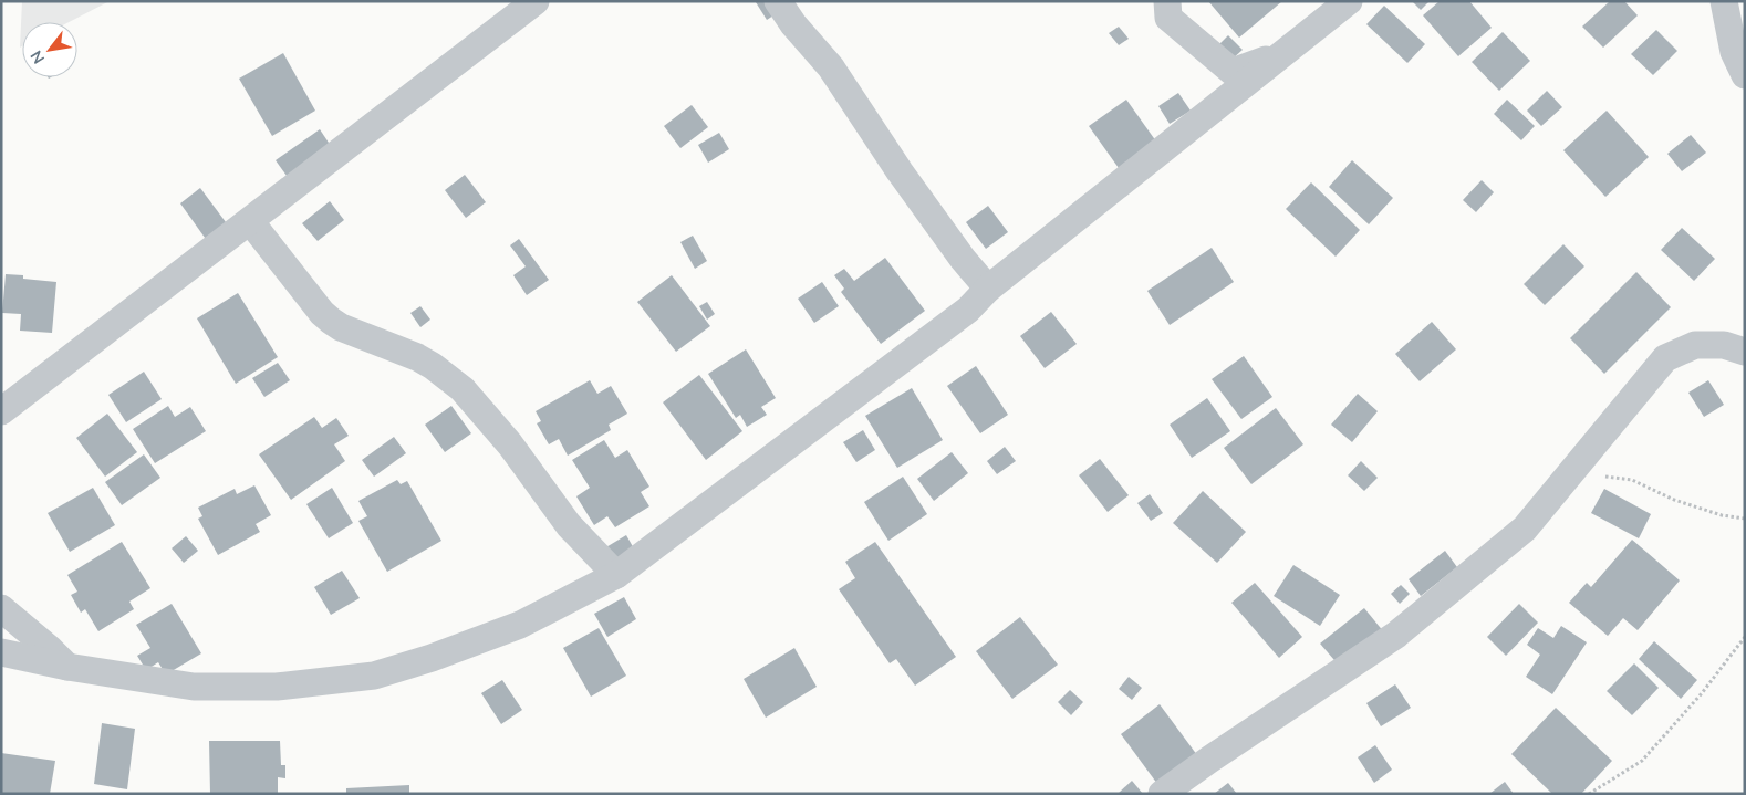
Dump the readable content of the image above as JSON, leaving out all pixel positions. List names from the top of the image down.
{
  "north": "bottom left"
}
